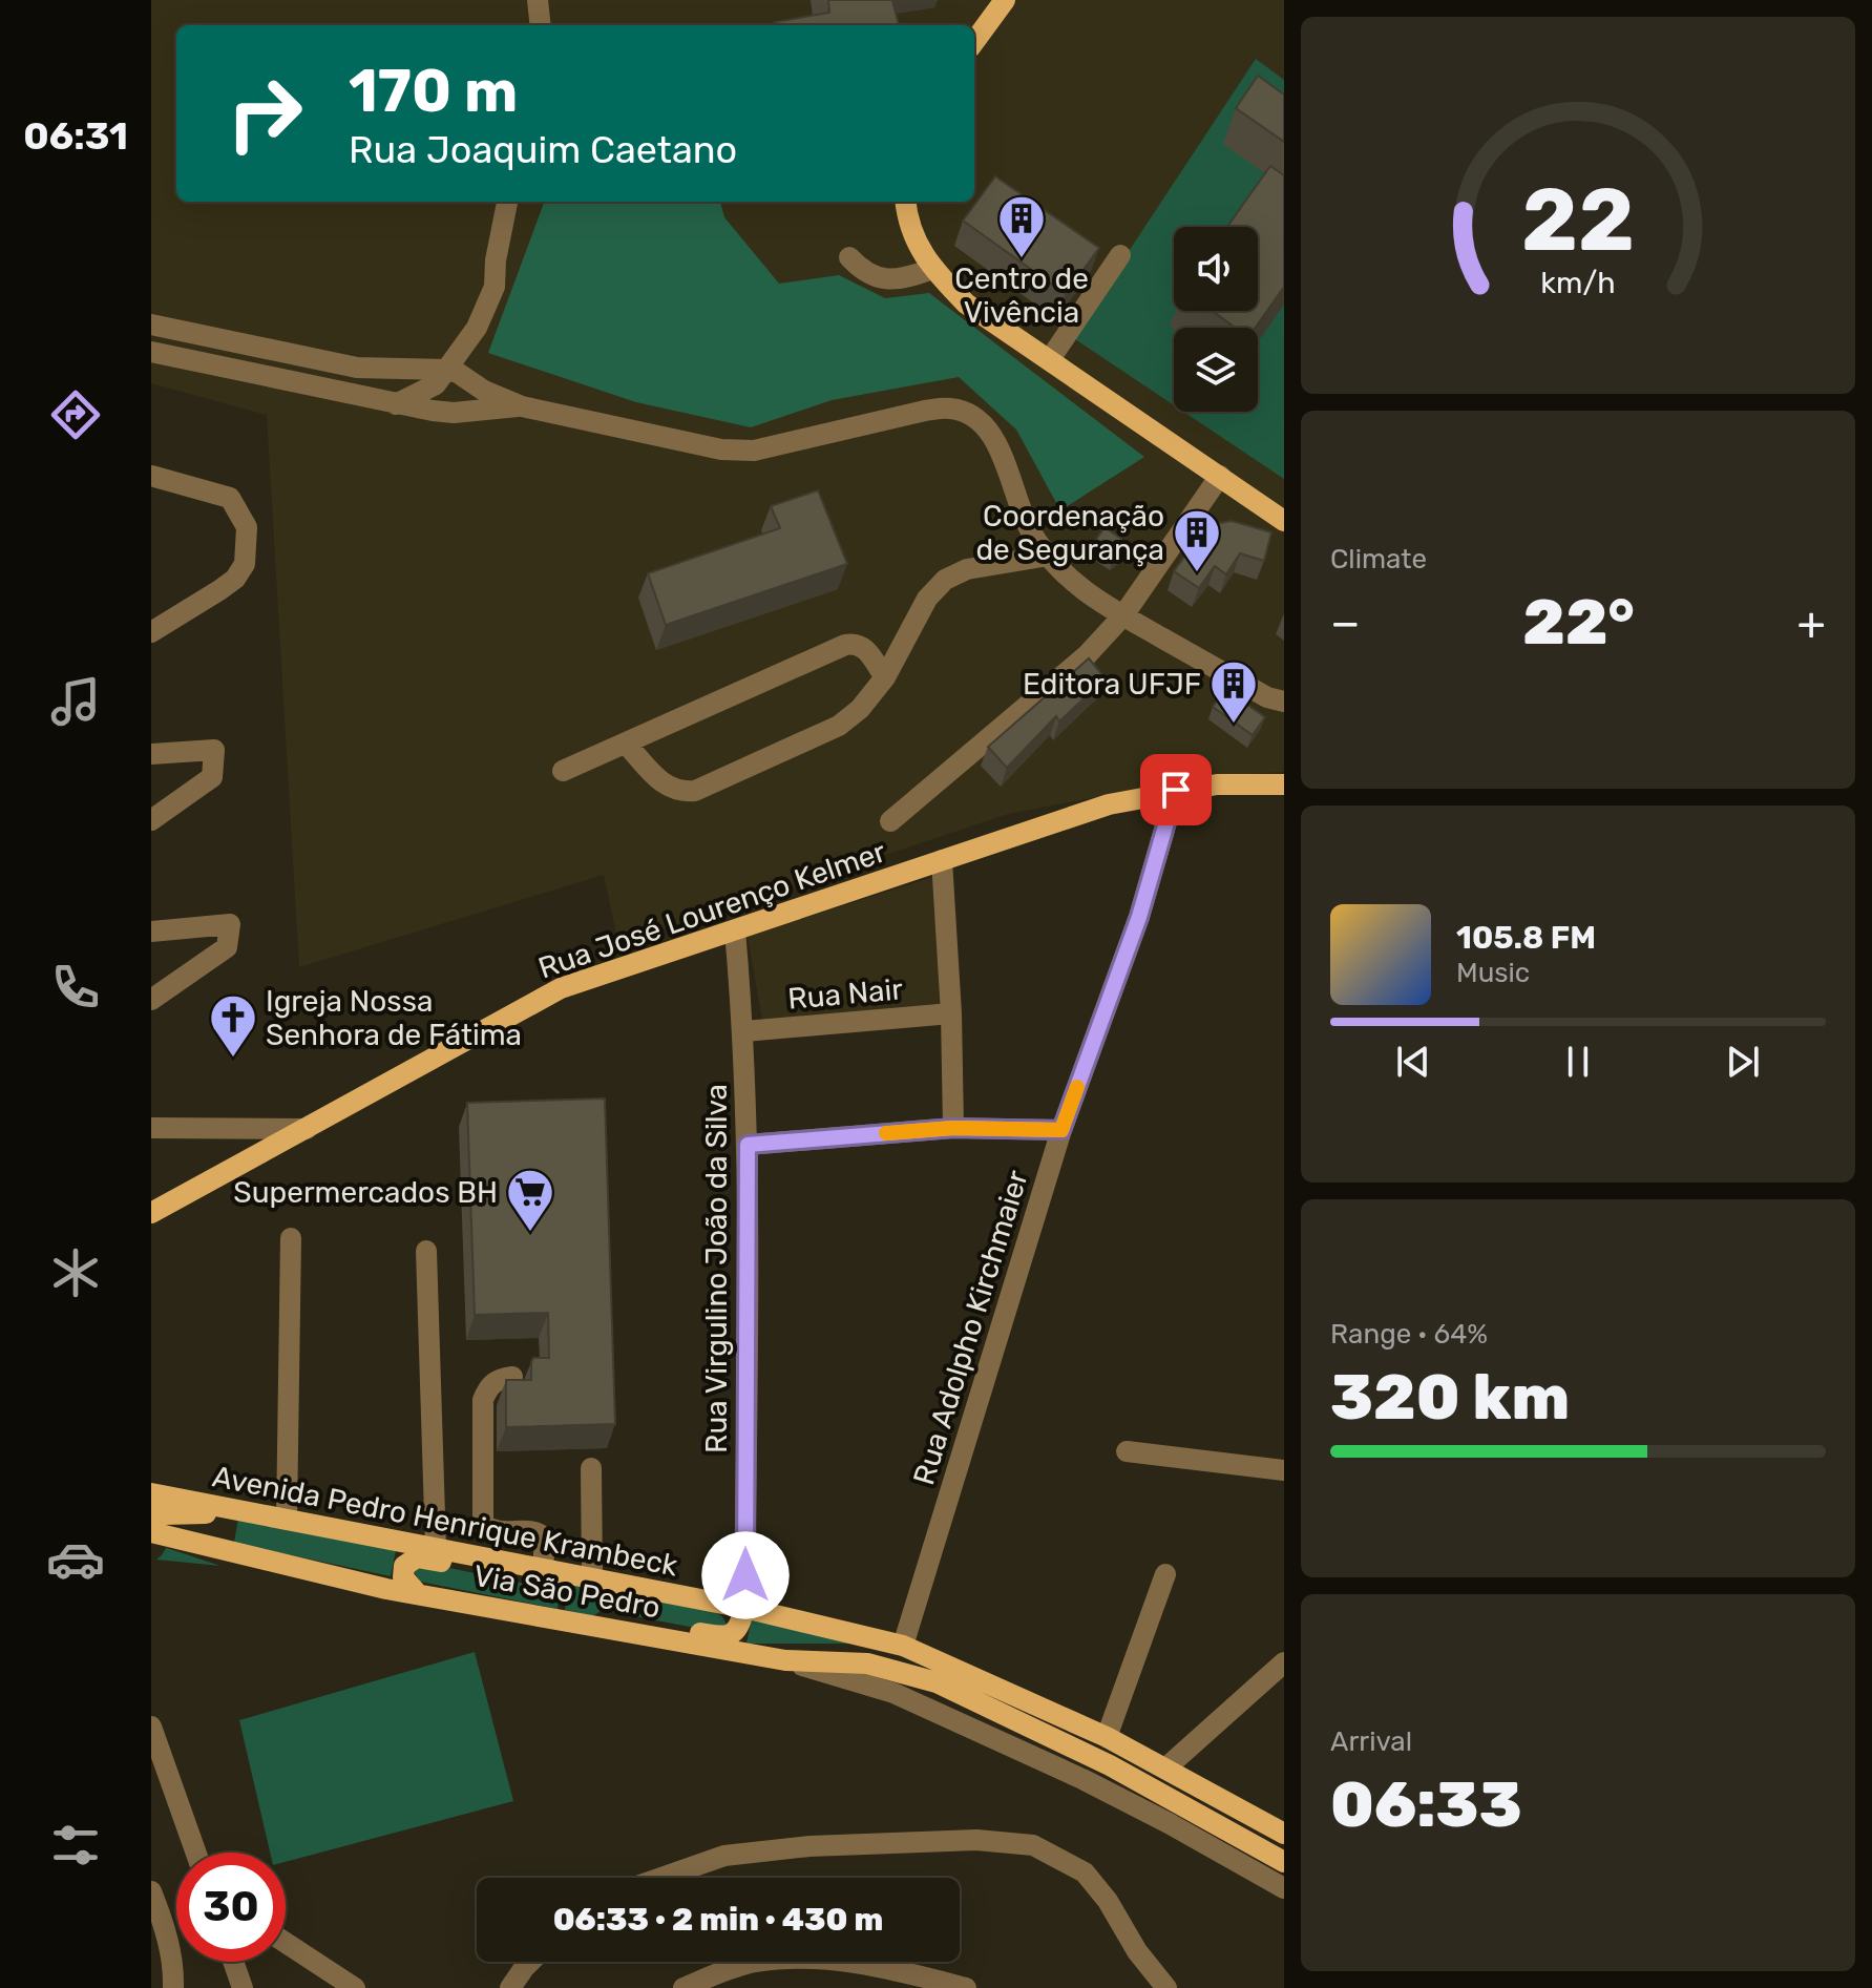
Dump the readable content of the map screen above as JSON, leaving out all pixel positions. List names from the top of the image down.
{
  "streets": {
    "main road": ["Rua José Lourenço Kelmer", "Avenida Pedro Henrique Krambeck", "Via São Pedro"],
    "street": ["Rua Nair", "Rua Virgulino João da Silva", "Rua Adolpho Kirchmaier"]
  },
  "crossings": [
    ["Rua José Lourenço Kelmer", "Rua Virgulino João da Silva"],
    ["Rua José Lourenço Kelmer", "Rua Adolpho Kirchmaier"],
    ["Rua Nair", "Rua Virgulino João da Silva"],
    ["Rua Virgulino João da Silva", "Avenida Pedro Henrique Krambeck"],
    ["Rua Adolpho Kirchmaier", "Avenida Pedro Henrique Krambeck"]
  ],
  "places": {
    "building": ["Centro de Vivência", "Coordenação de Segurança", "Editora UFJF"],
    "church": ["Igreja Nossa Senhora de Fátima"],
    "supermarket": ["Supermercados BH"]
  },
  "page": {
    "tabs": "06:31",
    "turn": ["170 m", "Rua Joaquim Caetano"],
    "tile": [
      "Climate",
      ["Range · 64%", "320 km"],
      ["Arrival", "06:33"]
    ],
    "heat": ["−", "22°", "+"],
    "song": ["105.8 FM", "Music"],
    "limit": "30",
    "trip": "06:33 · 2 min · 430 m",
    "gauge": ["22", "km/h"]
  }
}
